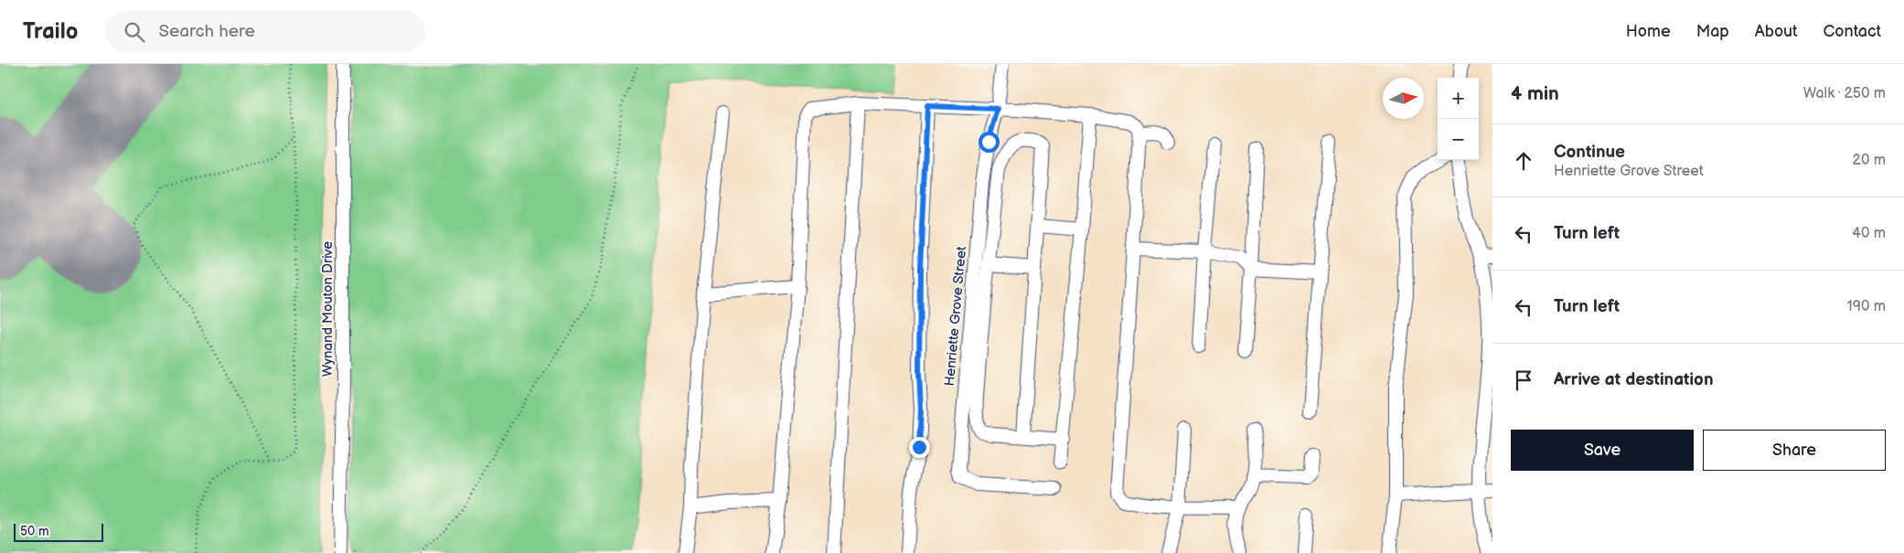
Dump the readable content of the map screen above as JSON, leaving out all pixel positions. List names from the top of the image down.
{
  "streets": {
    "street": ["Wynand Mouton Drive", "Henriette Grove Street"]
  },
  "scale_bar": "50 m",
  "north": "right",
  "page": {
    "header": "Trailo",
    "search": "Search here",
    "nav": [
      "Home",
      "Map",
      "About",
      "Contact"
    ],
    "heading": ["4 min", "Walk · 250 m"],
    "map_buttons": ["+", "−"],
    "list": [
      ["Continue", "Henriette Grove Street", "20 m"],
      ["Turn left", "40 m"],
      ["Turn left", "190 m"],
      "Arrive at destination"
    ],
    "buttons": ["Save", "Share"],
    "scale": "50 m"
  }
}
